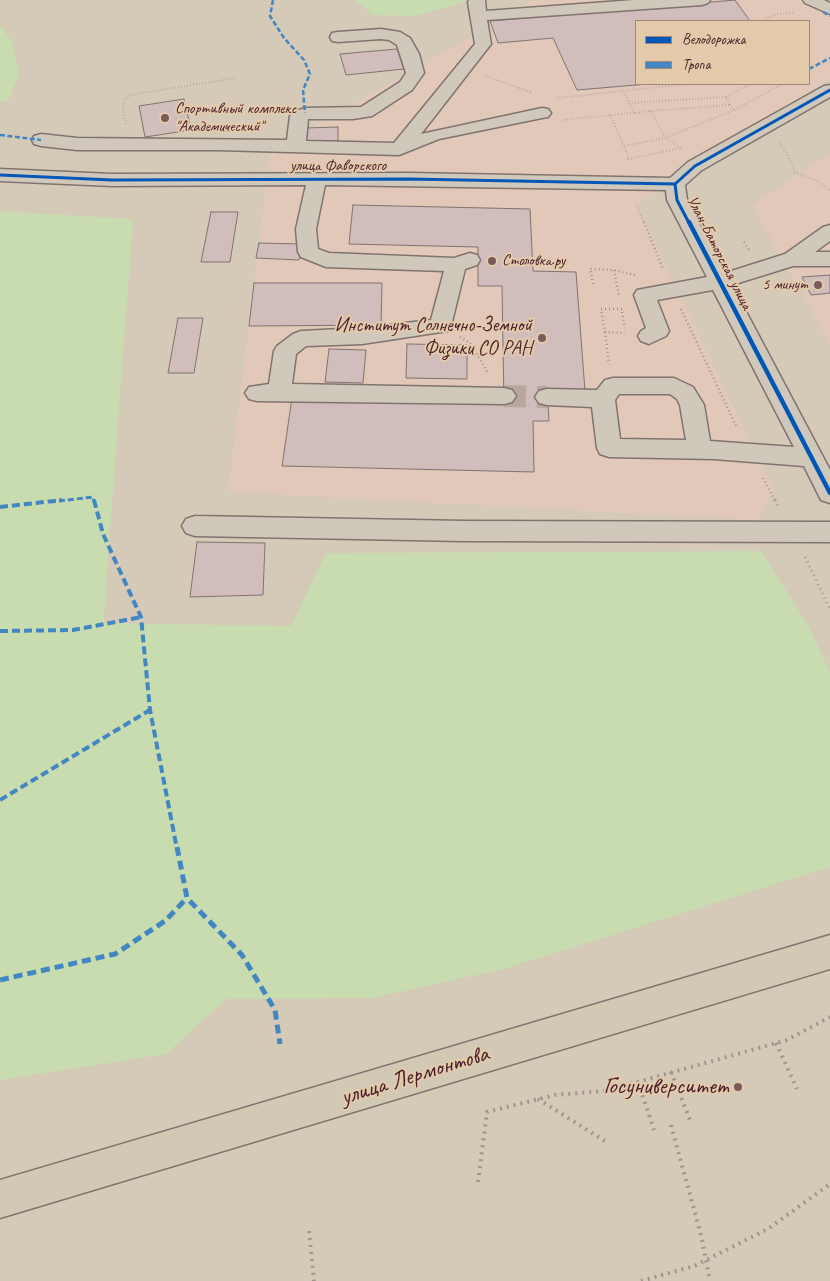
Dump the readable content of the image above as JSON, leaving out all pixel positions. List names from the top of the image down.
{
  "streets": {
    "main road": ["улица Лермонтова"],
    "street": ["улица Фаворского", "Улан-Баторская улица"]
  },
  "crossings": [
    ["улица Фаворского", "Улан-Баторская улица"]
  ],
  "places": [
    "Спортивный комплекс \"Академический\"",
    "Столовка.ру",
    "5 минут",
    "Институт Солнечно-Земной Физики СО РАН",
    "Госуниверситет"
  ],
  "legend": ["Велодорожка", "Тропа"]
}
